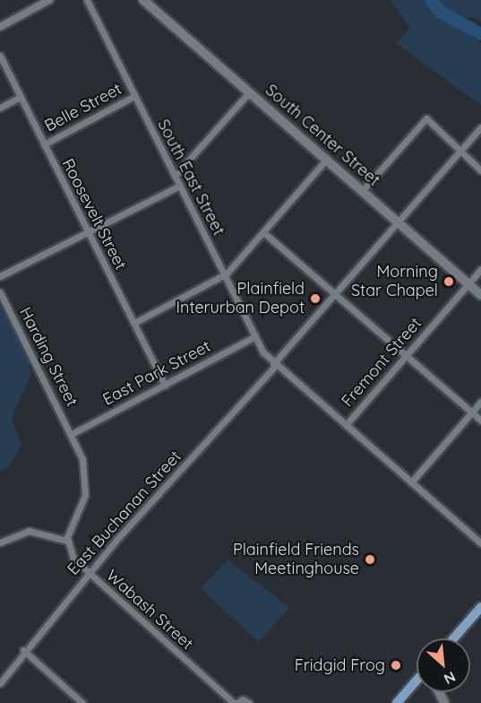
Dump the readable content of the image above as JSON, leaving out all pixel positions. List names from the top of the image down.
{
  "streets": {
    "main road": ["South Center Street"],
    "street": [
      "Belle Street",
      "South East Street",
      "Roosevelt Street",
      "Harding Street",
      "Fremont Street",
      "East Park Street",
      "East Buchanan Street",
      "Wabash Street"
    ]
  },
  "crossings": [
    ["Belle Street", "South East Street"],
    ["Belle Street", "Roosevelt Street"],
    ["South Center Street", "Fremont Street"],
    ["South Center Street", "East Buchanan Street"],
    ["South East Street", "Fremont Street"],
    ["South East Street", "East Park Street"],
    ["South East Street", "East Buchanan Street"],
    ["Roosevelt Street", "East Park Street"],
    ["Harding Street", "East Park Street"],
    ["East Buchanan Street", "Wabash Street"]
  ],
  "places": [
    "Morning Star Chapel",
    "Plainfield Interurban Depot",
    "Plainfield Friends Meetinghouse",
    "Fridgid Frog"
  ],
  "north": "bottom right"
}
